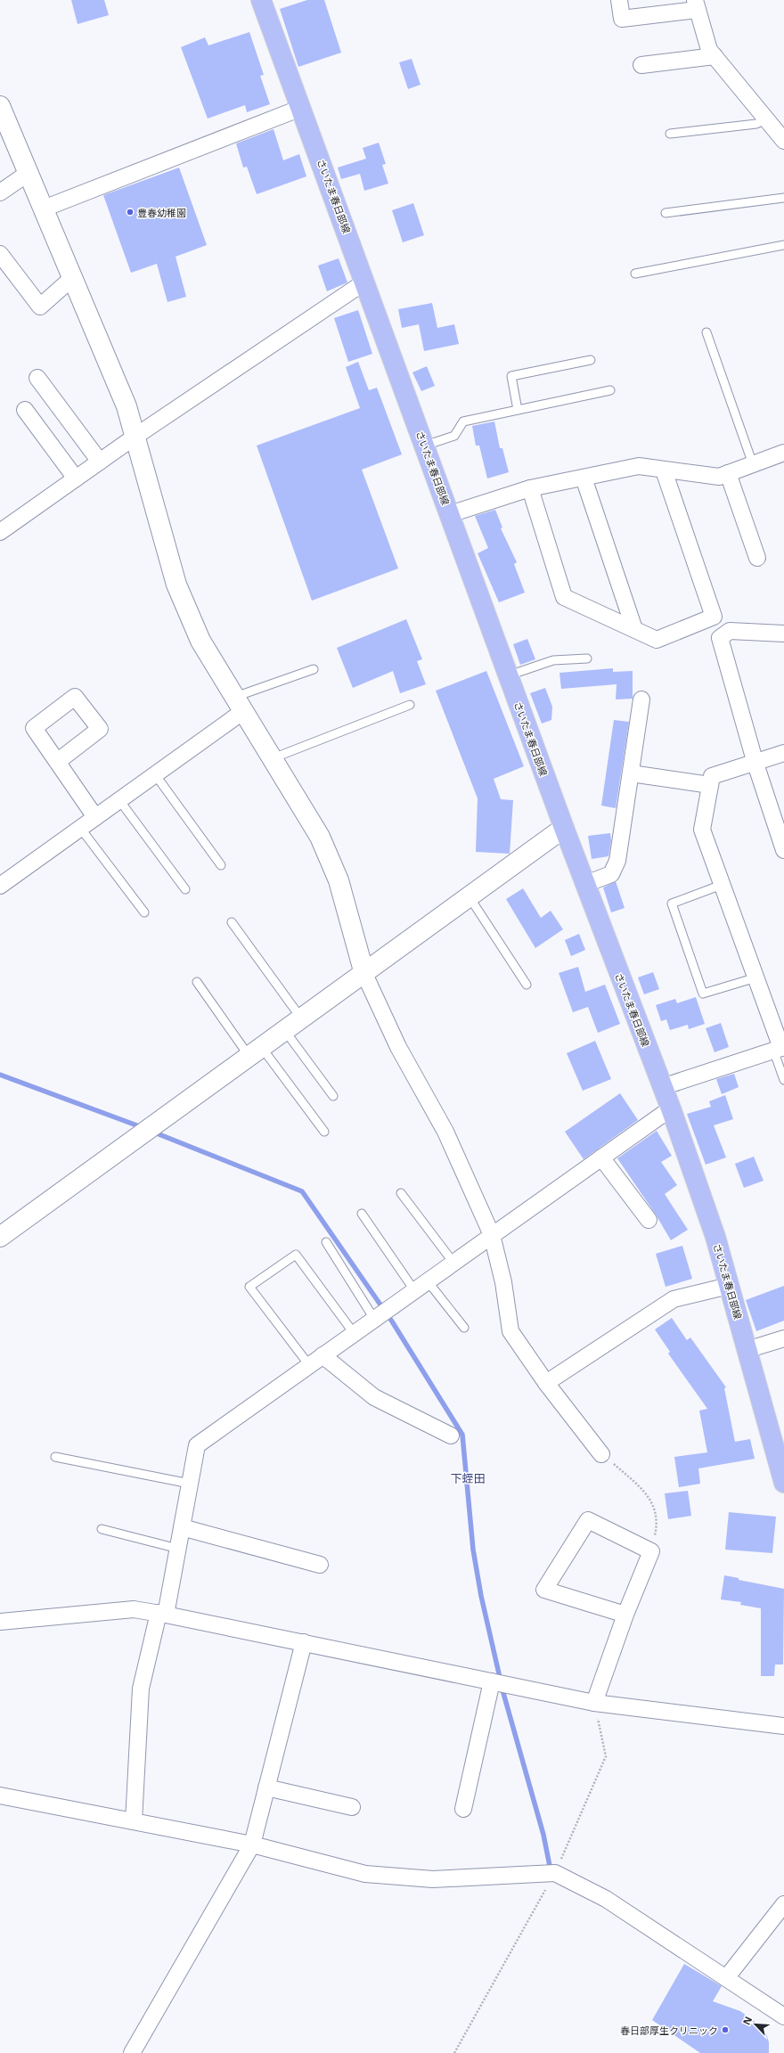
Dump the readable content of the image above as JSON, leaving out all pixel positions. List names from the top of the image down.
{
  "streets": {
    "main road": ["さいたま春日部線"]
  },
  "districts": ["下蛭田"],
  "places": ["豊春幼稚園", "春日部厚生クリニック"],
  "north": "top left"
}
